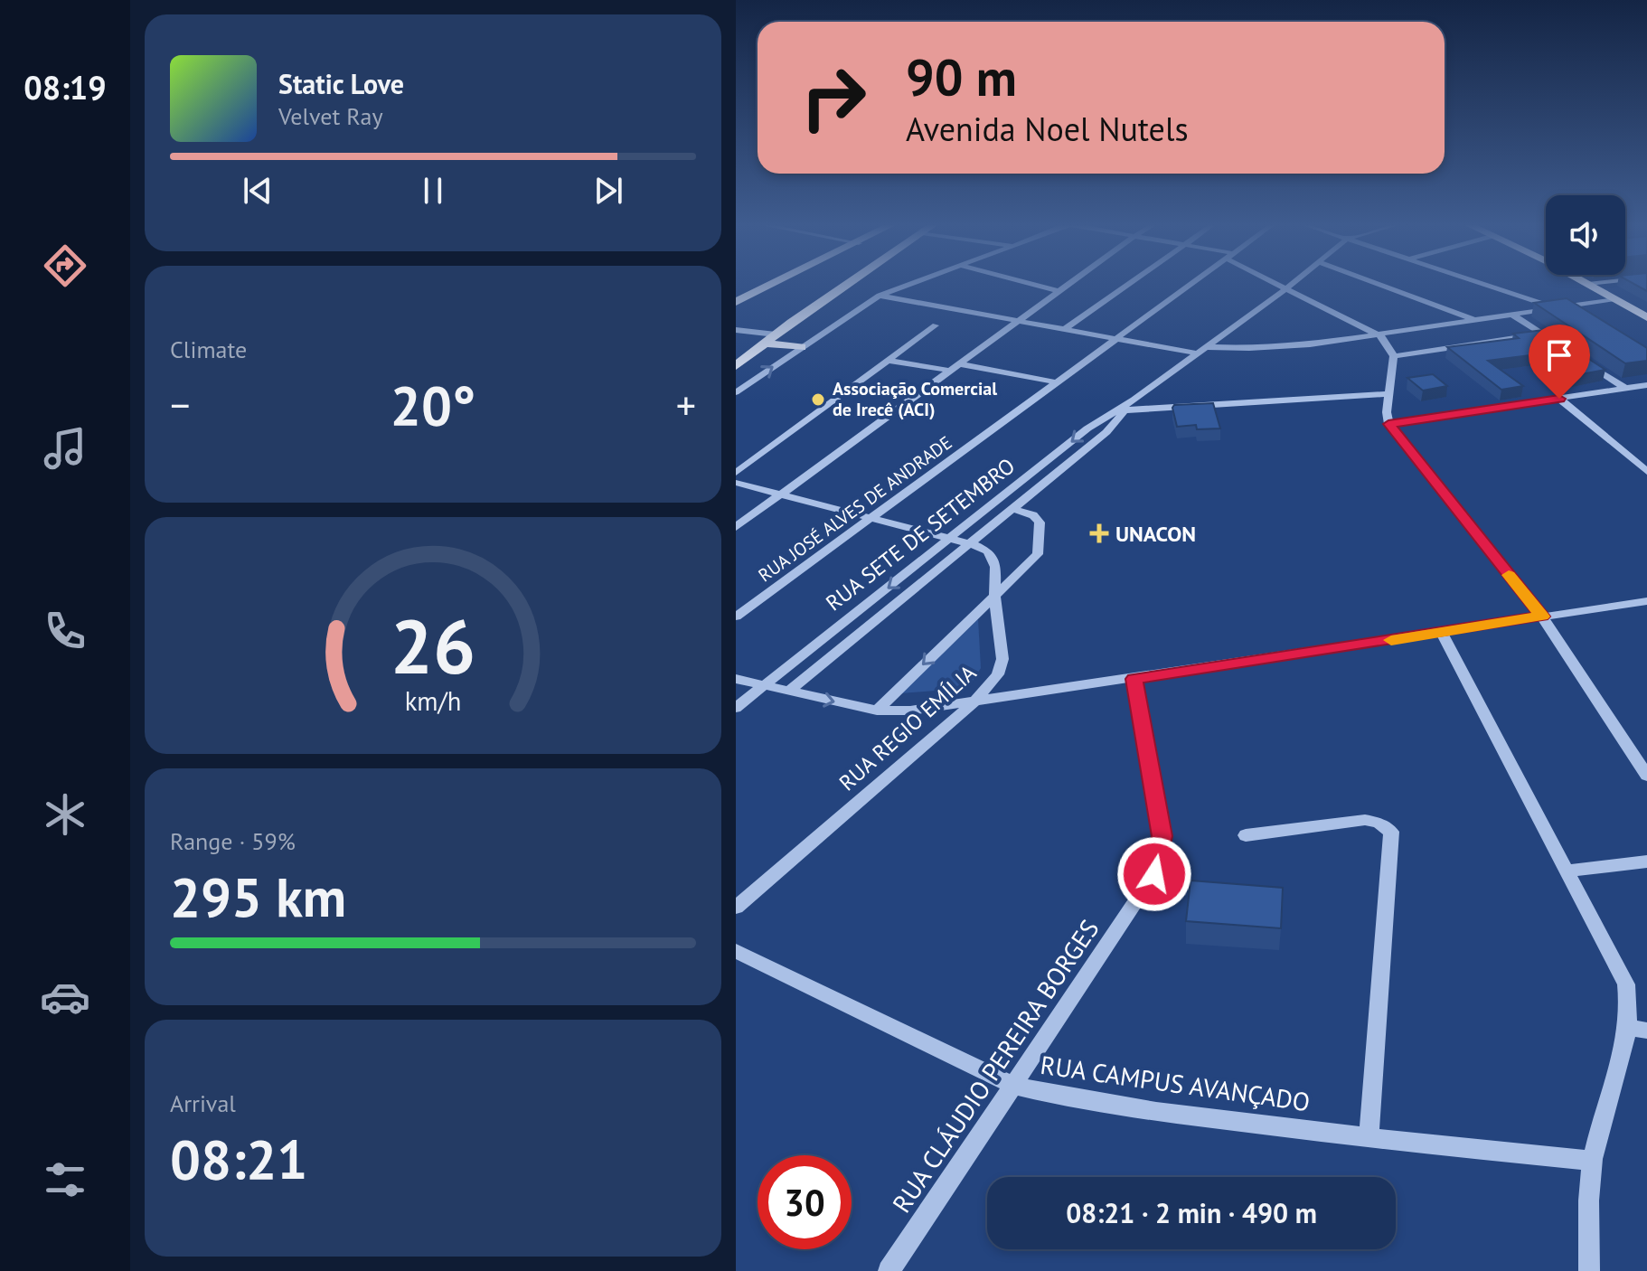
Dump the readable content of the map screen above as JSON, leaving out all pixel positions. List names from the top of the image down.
{
  "streets": {
    "street": [
      "RUA JOSÉ ALVES DE ANDRADE",
      "RUA SETE DE SETEMBRO",
      "RUA REGIO EMÍLIA",
      "RUA CLÁUDIO PEREIRA BORGES",
      "RUA CAMPUS AVANÇADO"
    ]
  },
  "crossings": [
    ["RUA SETE DE SETEMBRO", "RUA REGIO EMÍLIA"],
    ["RUA CLÁUDIO PEREIRA BORGES", "RUA CAMPUS AVANÇADO"]
  ],
  "places": {
    "other": ["Associação Comercial de Irecê (ACI)"],
    "health": ["UNACON"]
  },
  "page": {
    "tabs": "08:19",
    "turn": ["90 m", "Avenida Noel Nutels"],
    "song": ["Static Love", "Velvet Ray"],
    "tile": [
      "Climate",
      ["Range · 59%", "295 km"],
      ["Arrival", "08:21"]
    ],
    "heat": ["−", "20°", "+"],
    "limit": "30",
    "trip": "08:21 · 2 min · 490 m",
    "gauge": ["26", "km/h"]
  }
}
